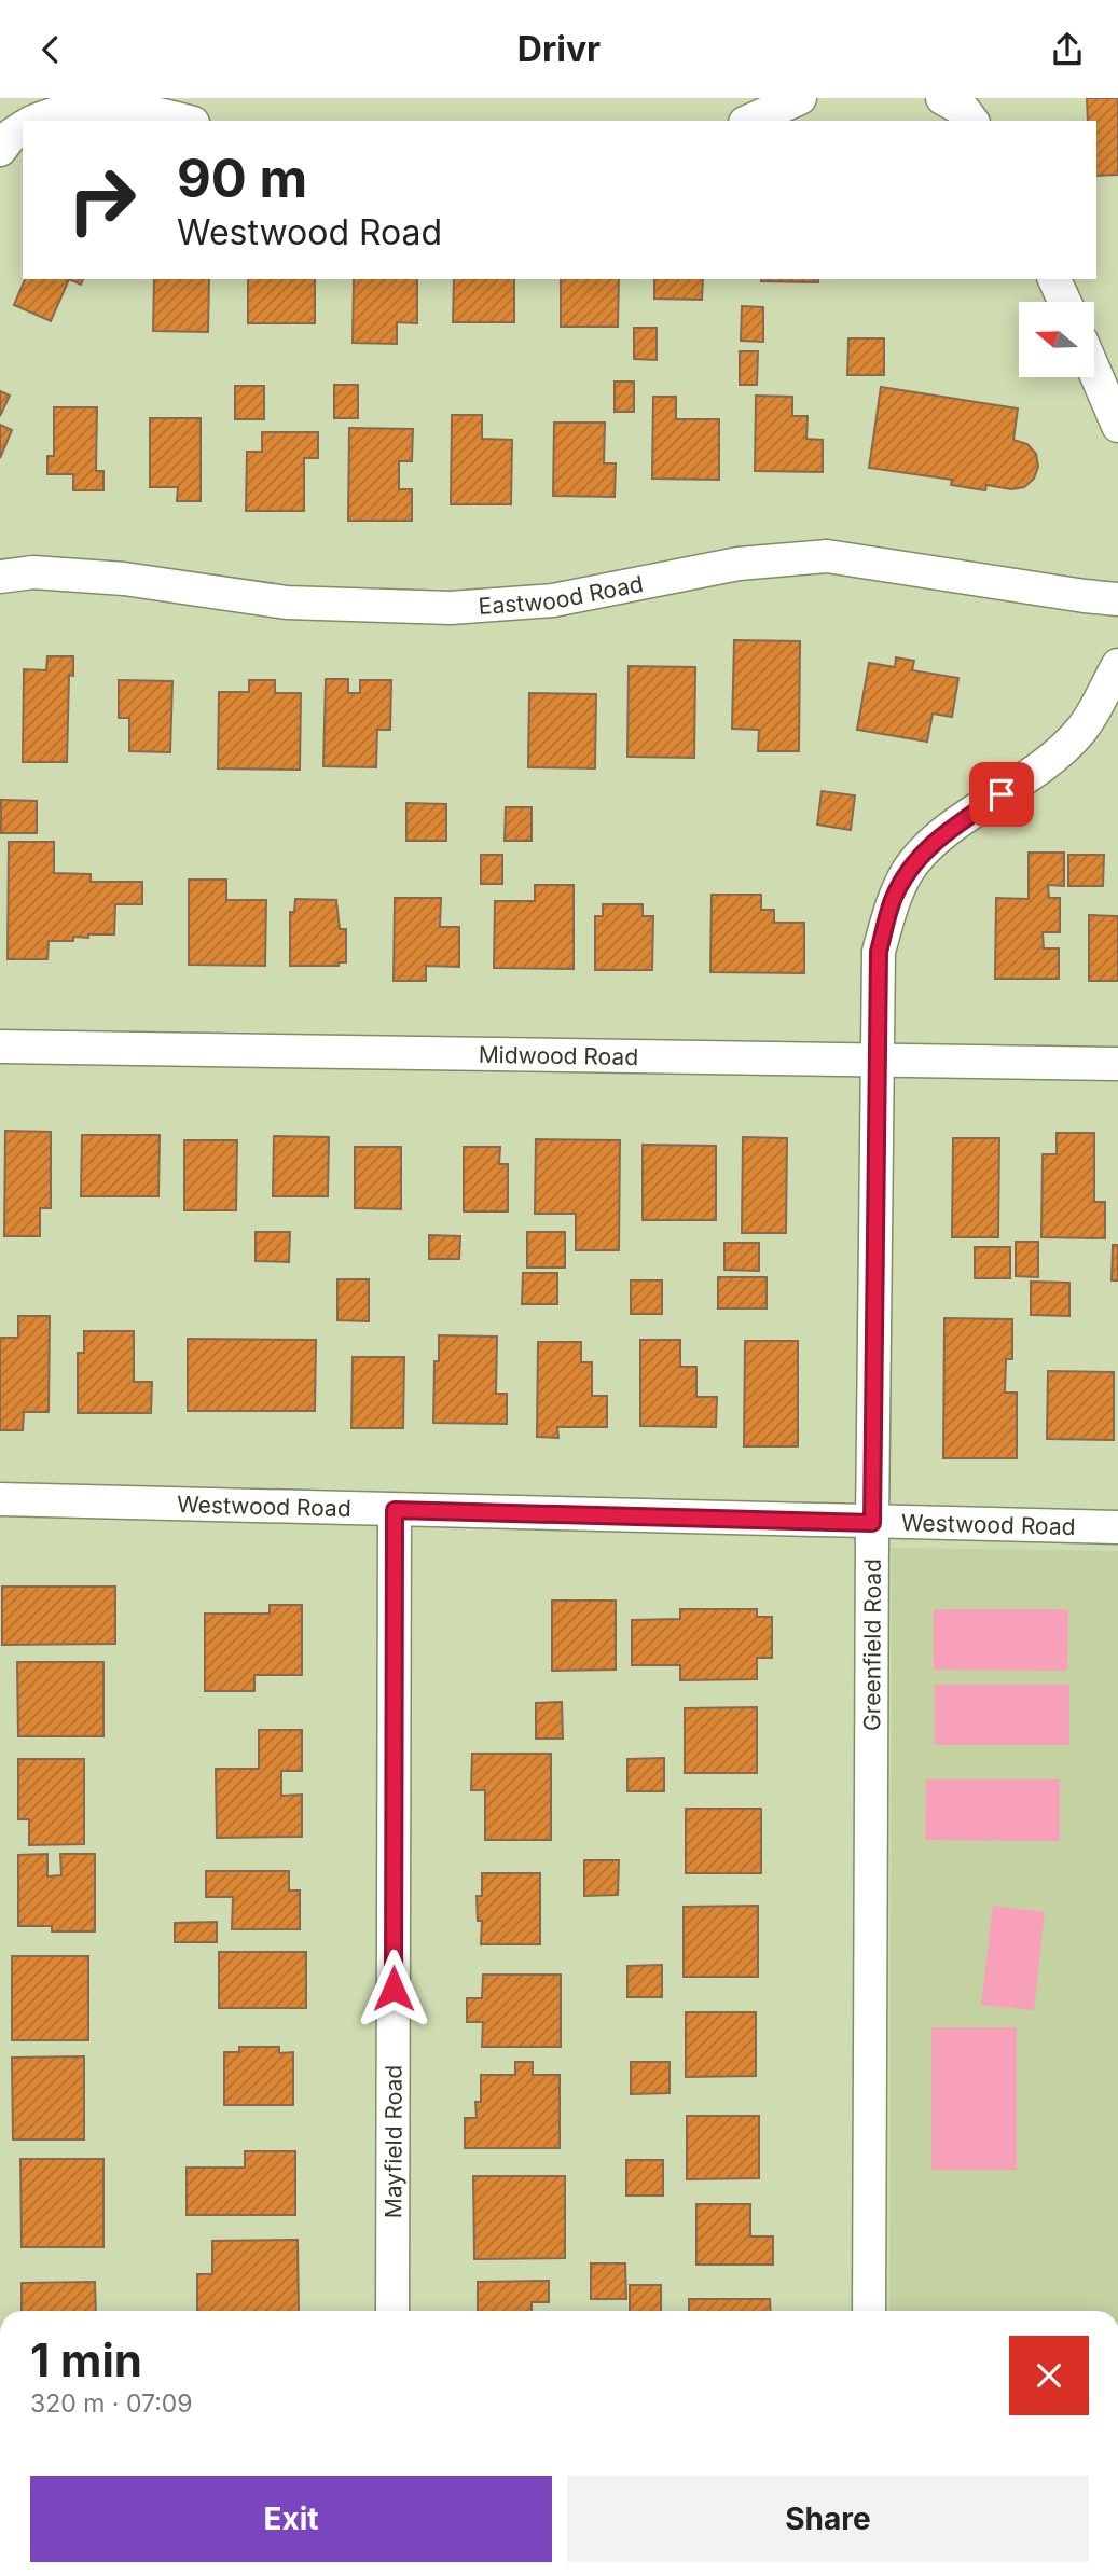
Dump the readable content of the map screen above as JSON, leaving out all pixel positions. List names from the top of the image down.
{
  "streets": {
    "street": [
      "Eastwood Road",
      "Midwood Road",
      "Westwood Road",
      "Greenfield Road",
      "Mayfield Road"
    ]
  },
  "crossings": [
    ["Midwood Road", "Greenfield Road"],
    ["Westwood Road", "Greenfield Road"],
    ["Westwood Road", "Mayfield Road"]
  ],
  "north": "left",
  "page": {
    "header": "Drivr",
    "turn": ["90 m", "Westwood Road"],
    "heading": ["1 min", "320 m · 07:09"],
    "buttons": ["Exit", "Share"]
  }
}
